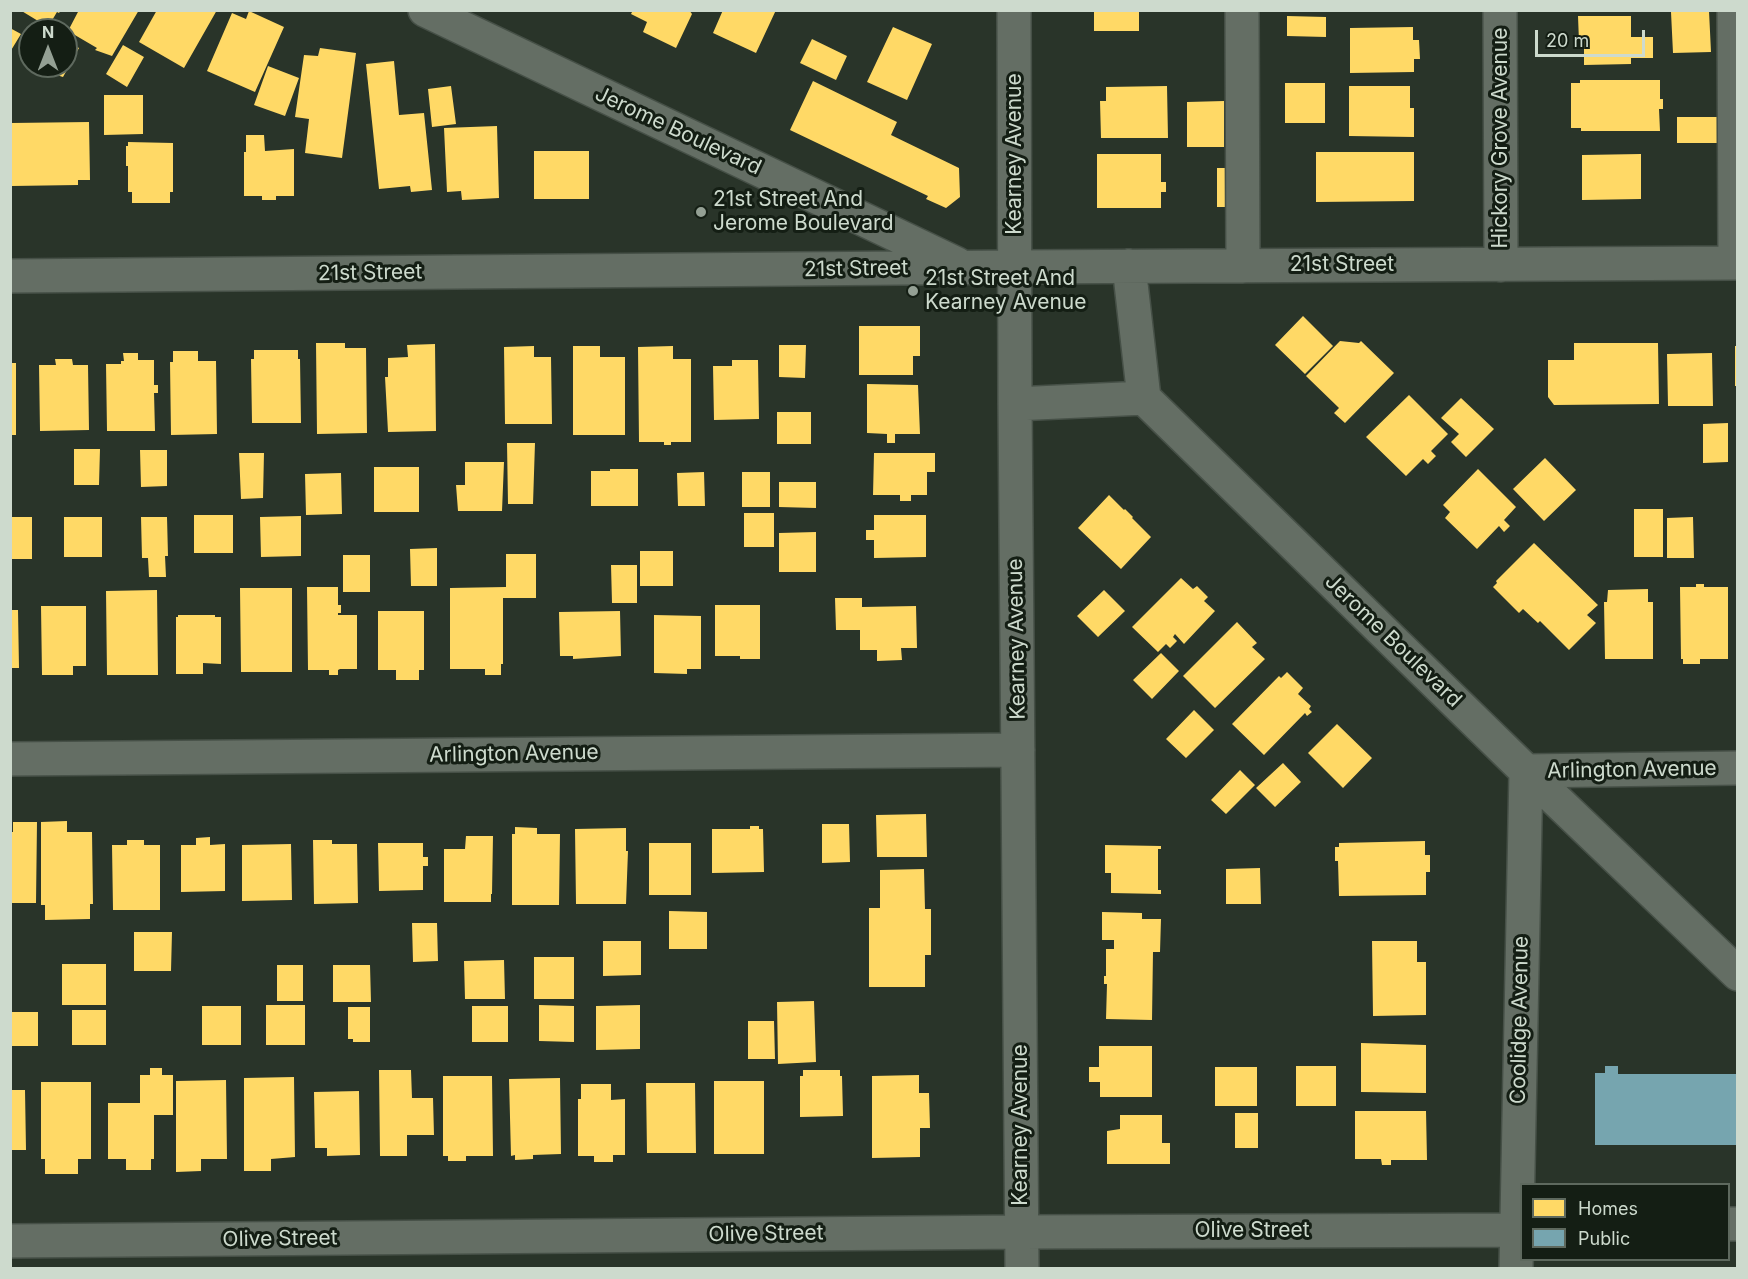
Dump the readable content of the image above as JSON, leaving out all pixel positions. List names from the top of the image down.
{
  "streets": {
    "street": [
      "Jerome Boulevard",
      "Hickory Grove Avenue",
      "Kearney Avenue",
      "21st Street",
      "Arlington Avenue",
      "Coolidge Avenue",
      "Olive Street"
    ]
  },
  "crossings": [
    ["Jerome Boulevard", "21st Street"],
    ["Jerome Boulevard", "Arlington Avenue"],
    ["Jerome Boulevard", "Coolidge Avenue"],
    ["Hickory Grove Avenue", "21st Street"],
    ["Kearney Avenue", "21st Street"],
    ["Kearney Avenue", "Arlington Avenue"],
    ["Kearney Avenue", "Olive Street"],
    ["Arlington Avenue", "Coolidge Avenue"],
    ["Coolidge Avenue", "Olive Street"]
  ],
  "places": ["21st Street And Jerome Boulevard", "21st Street And Kearney Avenue"],
  "legend": ["Homes", "Public"],
  "scale_bar": "20 m",
  "north": "top"
}
